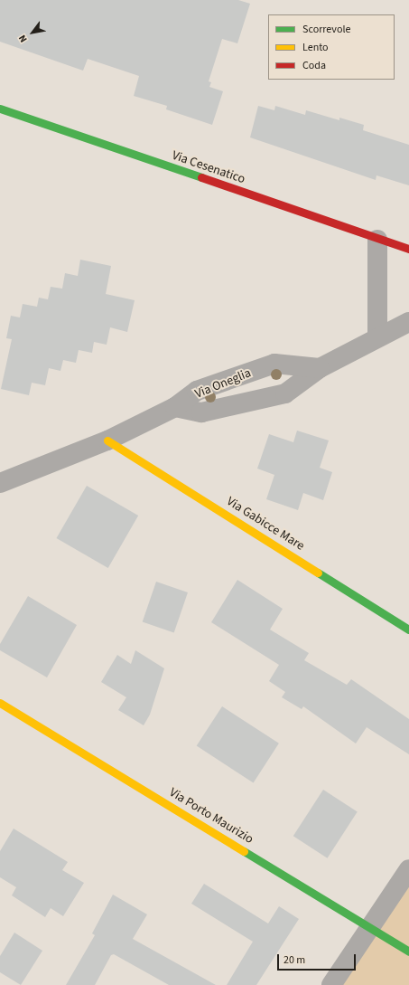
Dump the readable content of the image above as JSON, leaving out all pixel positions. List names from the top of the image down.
{
  "streets": {
    "street": [
      "Via Cesenatico",
      "Via Oneglia",
      "Via Gabicce Mare",
      "Via Porto Maurizio"
    ]
  },
  "crossings": [
    ["Via Oneglia", "Via Gabicce Mare"]
  ],
  "legend": ["Scorrevole", "Lento", "Coda"],
  "scale_bar": "20 m",
  "north": "bottom left"
}
